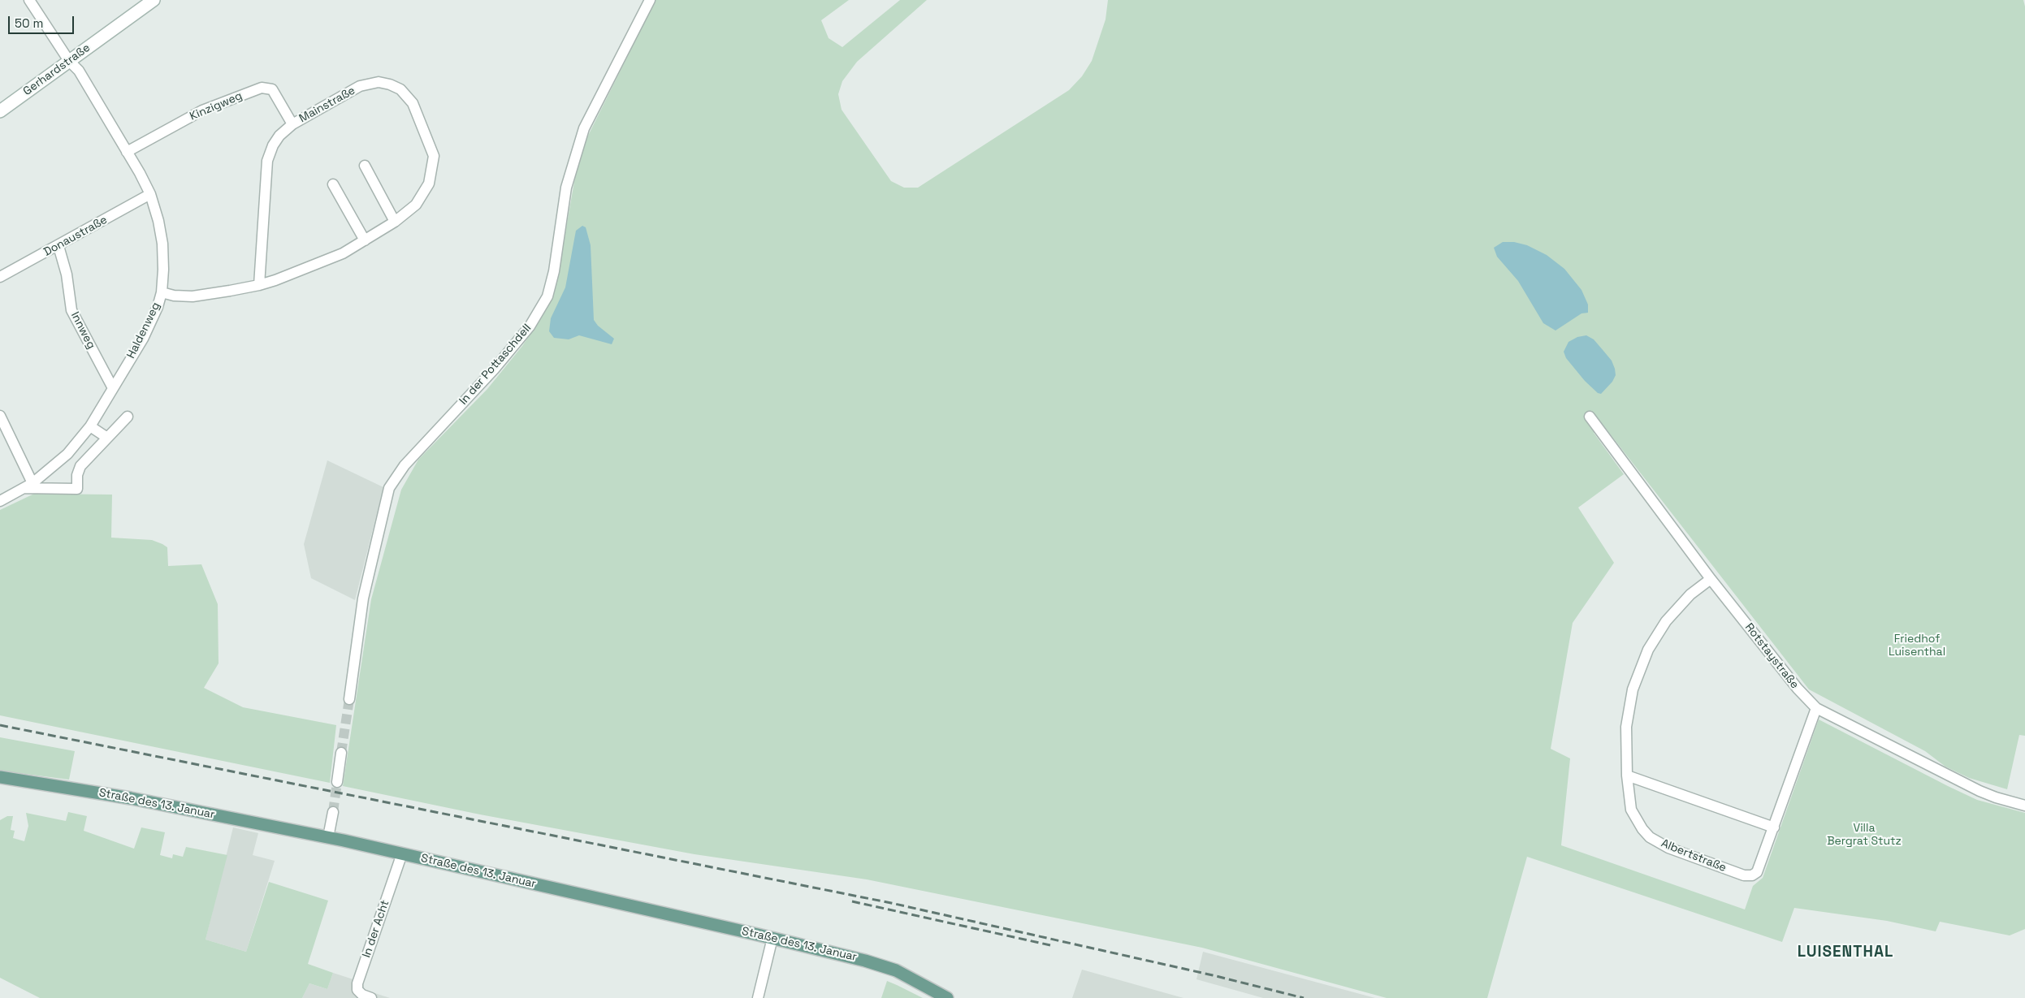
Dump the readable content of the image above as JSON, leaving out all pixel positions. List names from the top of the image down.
{
  "streets": {
    "main road": ["Straße des 13. Januar"],
    "street": [
      "Gerhardstraße",
      "Mainstraße",
      "Kinzigweg",
      "Donaustraße",
      "Innweg",
      "Haldenweg",
      "In der Pottaschdell",
      "Rotstaystraße",
      "Albertstraße",
      "In der Acht"
    ]
  },
  "crossings": [
    ["Gerhardstraße", "Haldenweg"],
    ["Mainstraße", "Kinzigweg"],
    ["Mainstraße", "Haldenweg"],
    ["Kinzigweg", "Haldenweg"],
    ["Donaustraße", "Innweg"],
    ["Donaustraße", "Haldenweg"],
    ["Innweg", "Haldenweg"],
    ["Rotstaystraße", "Albertstraße"],
    ["Straße des 13. Januar", "In der Acht"]
  ],
  "districts": ["LUISENTHAL"],
  "parks": ["Friedhof Luisenthal", "Villa Bergrat Stutz"],
  "scale_bar": "50 m"
}
